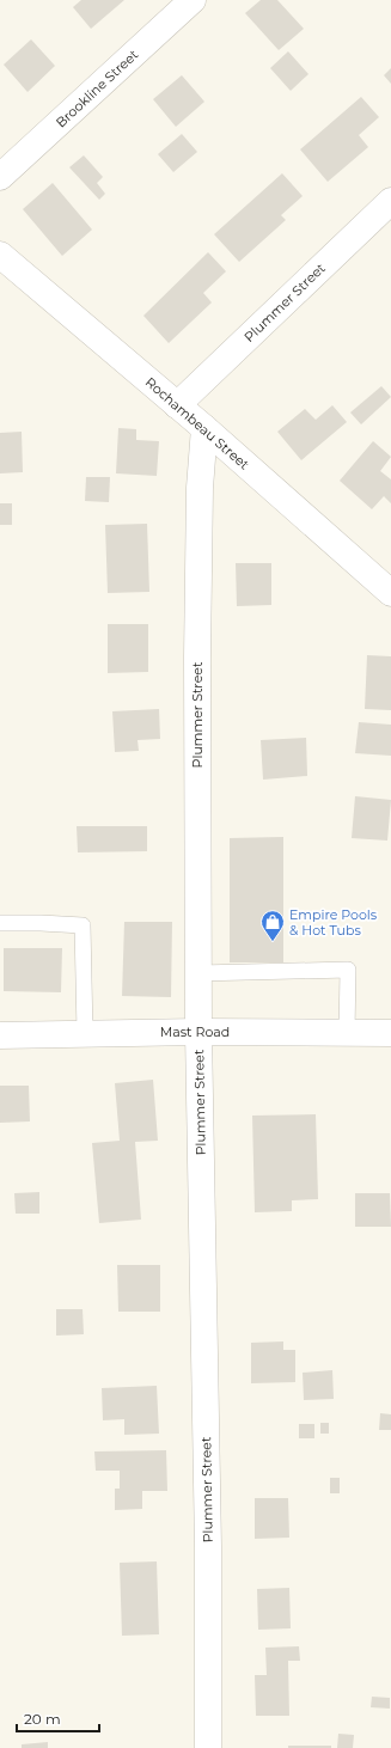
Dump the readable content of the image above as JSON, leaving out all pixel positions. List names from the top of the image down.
{
  "streets": {
    "street": [
      "Brookline Street",
      "Plummer Street",
      "Rochambeau Street",
      "Mast Road"
    ]
  },
  "crossings": [
    ["Plummer Street", "Rochambeau Street"],
    ["Plummer Street", "Mast Road"]
  ],
  "places": {
    "shop": ["Empire Pools & Hot Tubs"]
  },
  "scale_bar": "20 m"
}
